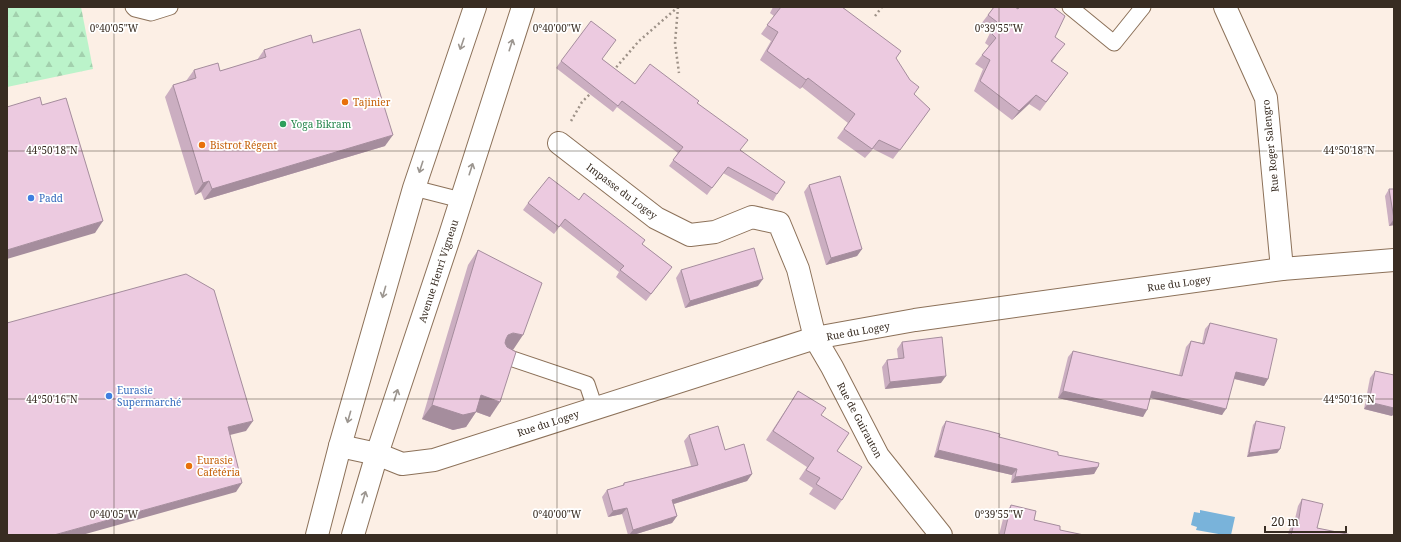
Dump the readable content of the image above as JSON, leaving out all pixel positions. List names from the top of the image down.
{
  "streets": {
    "street": [
      "Rue Roger Salengro",
      "Impasse du Logey",
      "Avenue Henri Vigneau",
      "Rue du Logey",
      "Rue de Guirauton"
    ]
  },
  "crossings": [
    ["Rue Roger Salengro", "Rue du Logey"],
    ["Impasse du Logey", "Rue du Logey"],
    ["Impasse du Logey", "Rue de Guirauton"],
    ["Avenue Henri Vigneau", "Rue du Logey"],
    ["Rue du Logey", "Rue de Guirauton"]
  ],
  "places": [
    "Tajinier",
    "Yoga Bikram",
    "Bistrot Régent",
    "Padd",
    "Eurasie Supermarché",
    "Eurasie Cafétéria"
  ],
  "scale_bar": "20 m",
  "coordinates": [
    "0°40'05\"W",
    "0°40'00\"W",
    "0°39'55\"W",
    "44°50'18\"N",
    "44°50'16\"N"
  ]
}
